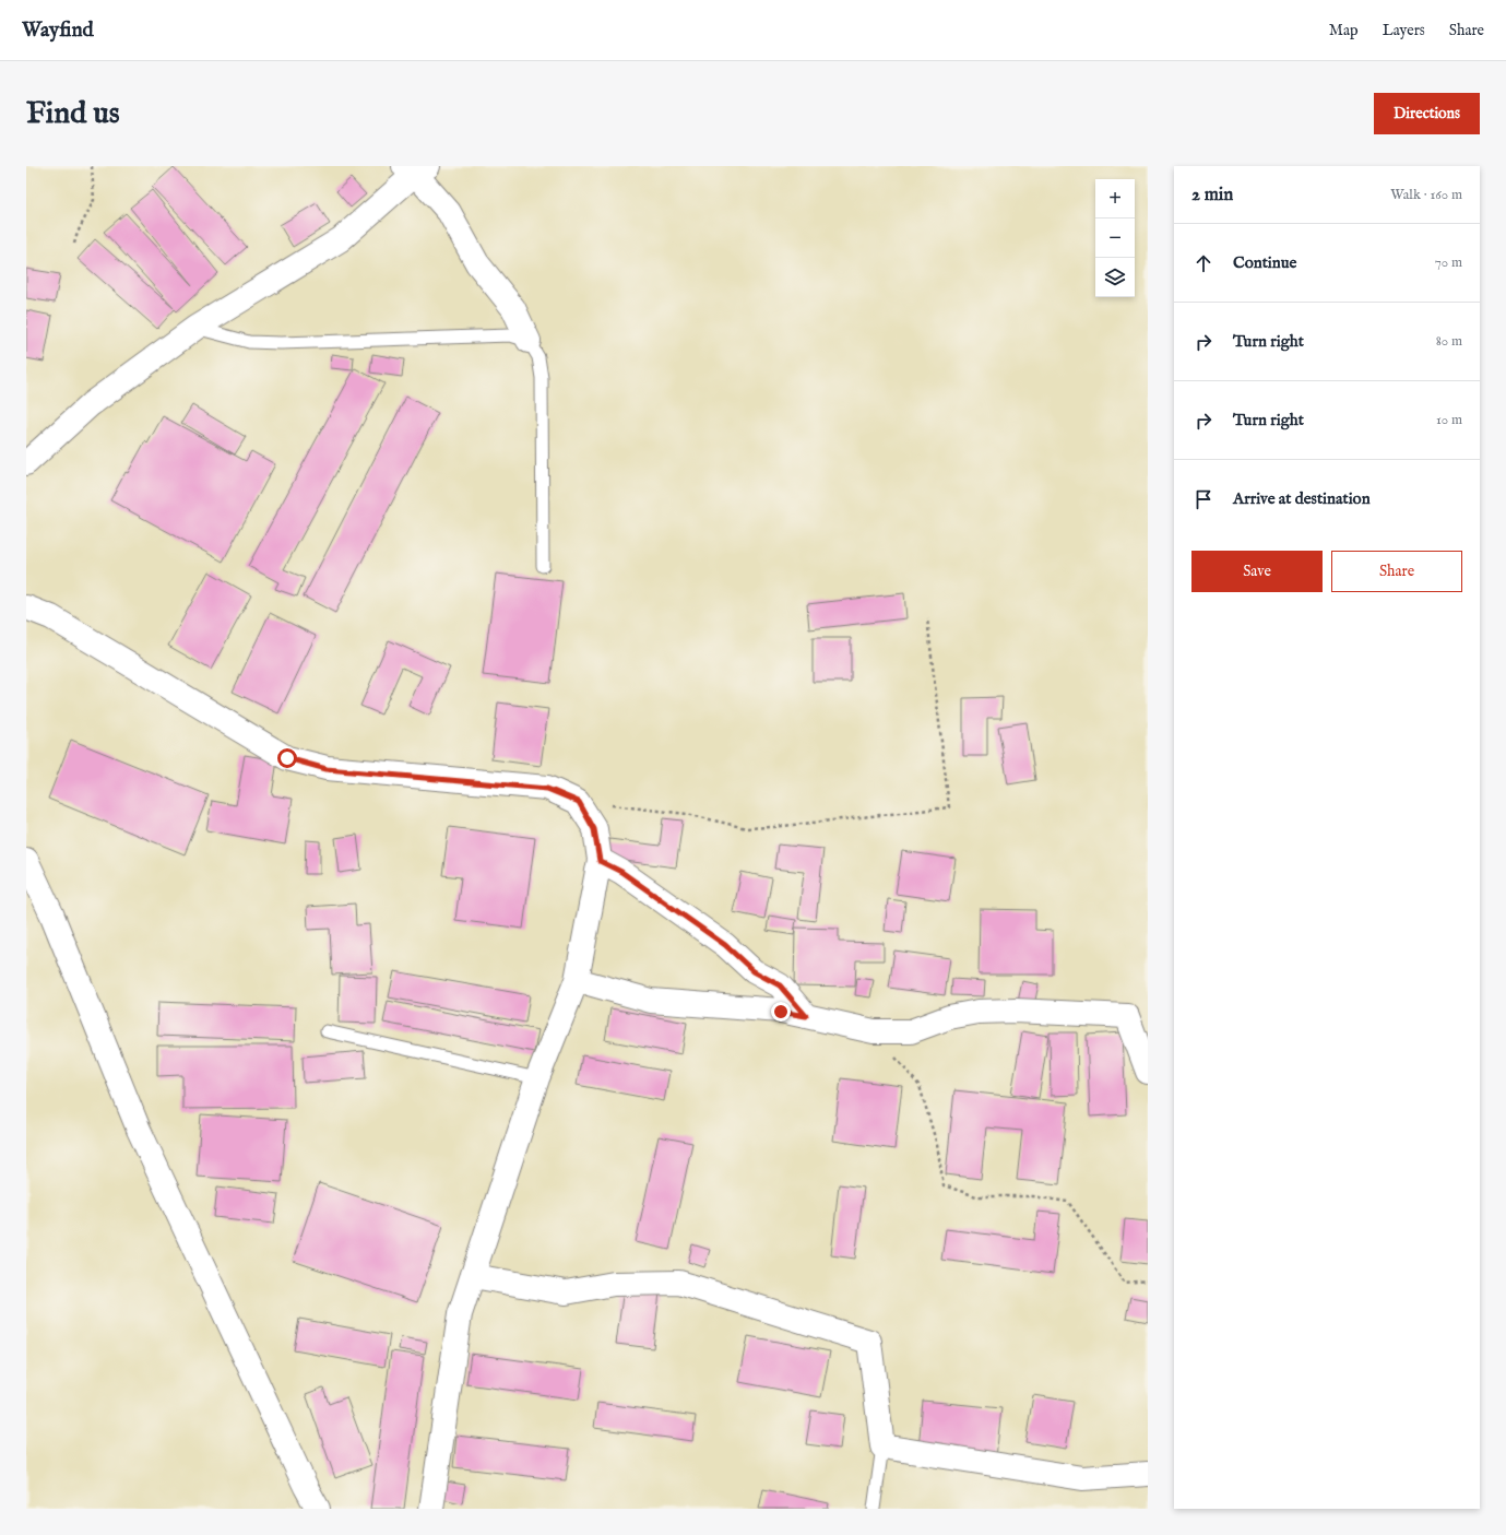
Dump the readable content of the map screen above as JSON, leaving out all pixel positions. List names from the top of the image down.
{
  "page": {
    "header": "Wayfind",
    "nav": ["Map", "Layers", "Share"],
    "buttons": [
      "Directions",
      ["Save", "Share"]
    ],
    "title": "Find us",
    "heading": ["2 min", "Walk · 160 m"],
    "map_buttons": ["+", "−"],
    "list": [
      ["Continue", "70 m"],
      ["Turn right", "80 m"],
      ["Turn right", "10 m"],
      "Arrive at destination"
    ]
  }
}
